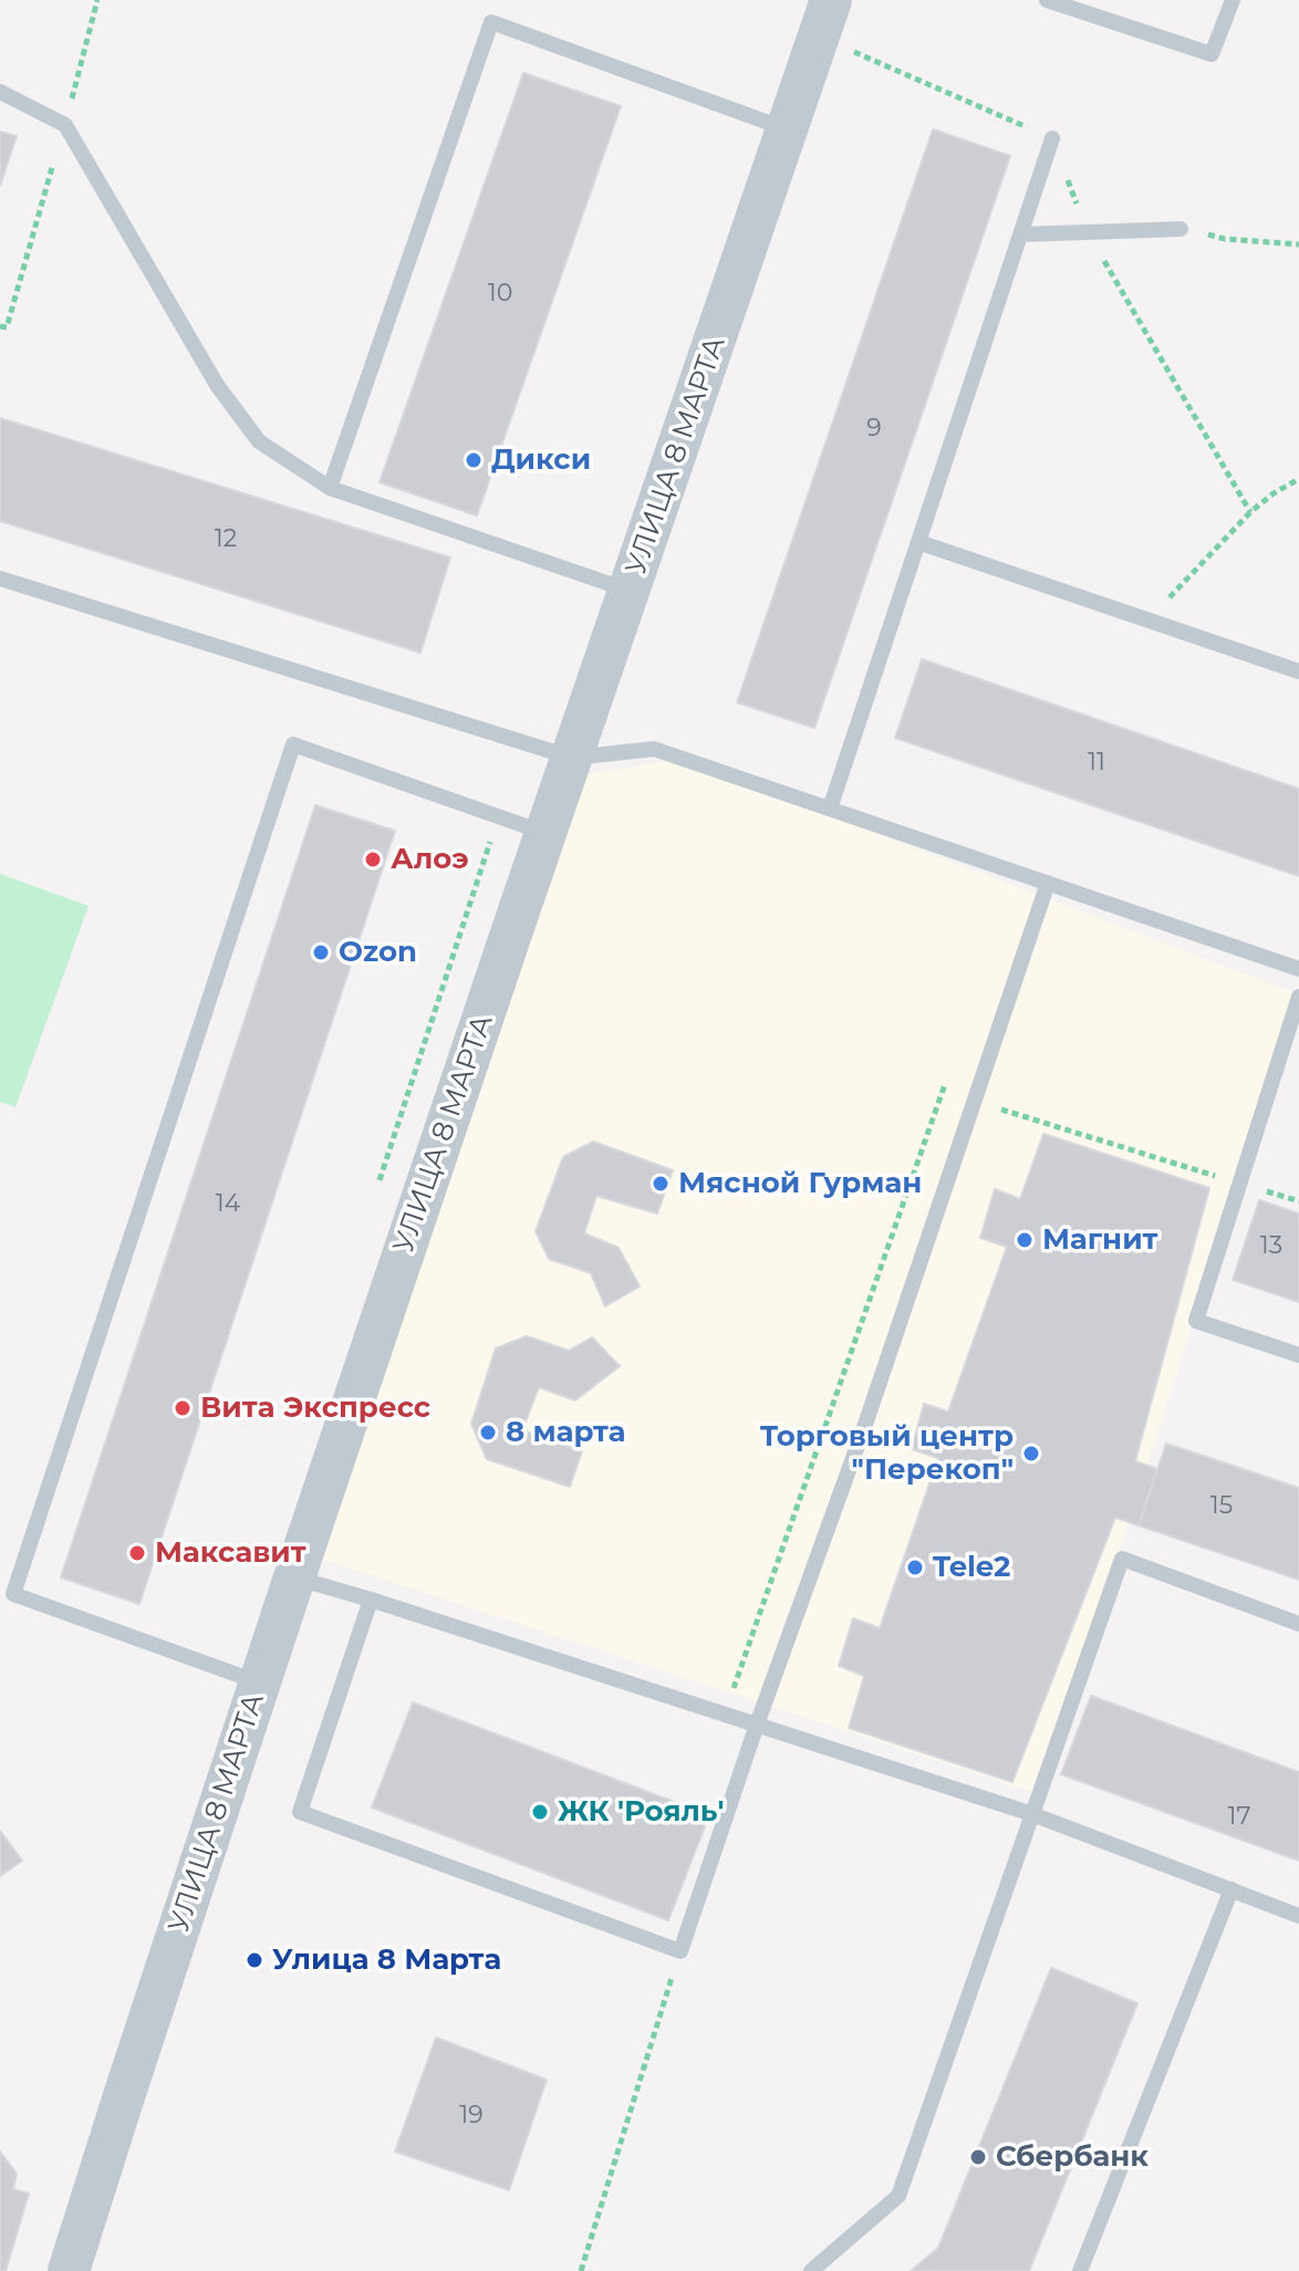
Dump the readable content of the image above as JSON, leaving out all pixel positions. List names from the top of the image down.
{
  "streets": {
    "street": ["УЛИЦА 8 МАРТА"]
  },
  "places": [
    "Дикси",
    "Алоэ",
    "Ozon",
    "Мясной Гурман",
    "Магнит",
    "Вита Экспресс",
    "8 марта",
    "Торговый центр \"Перекоп\"",
    "Максавит",
    "Tele2",
    "ЖК 'Рояль'",
    "Улица 8 Марта",
    "Сбербанк"
  ],
  "house_numbers": [
    "10",
    "9",
    "12",
    "11",
    "14",
    "13",
    "15",
    "17",
    "19"
  ]
}
